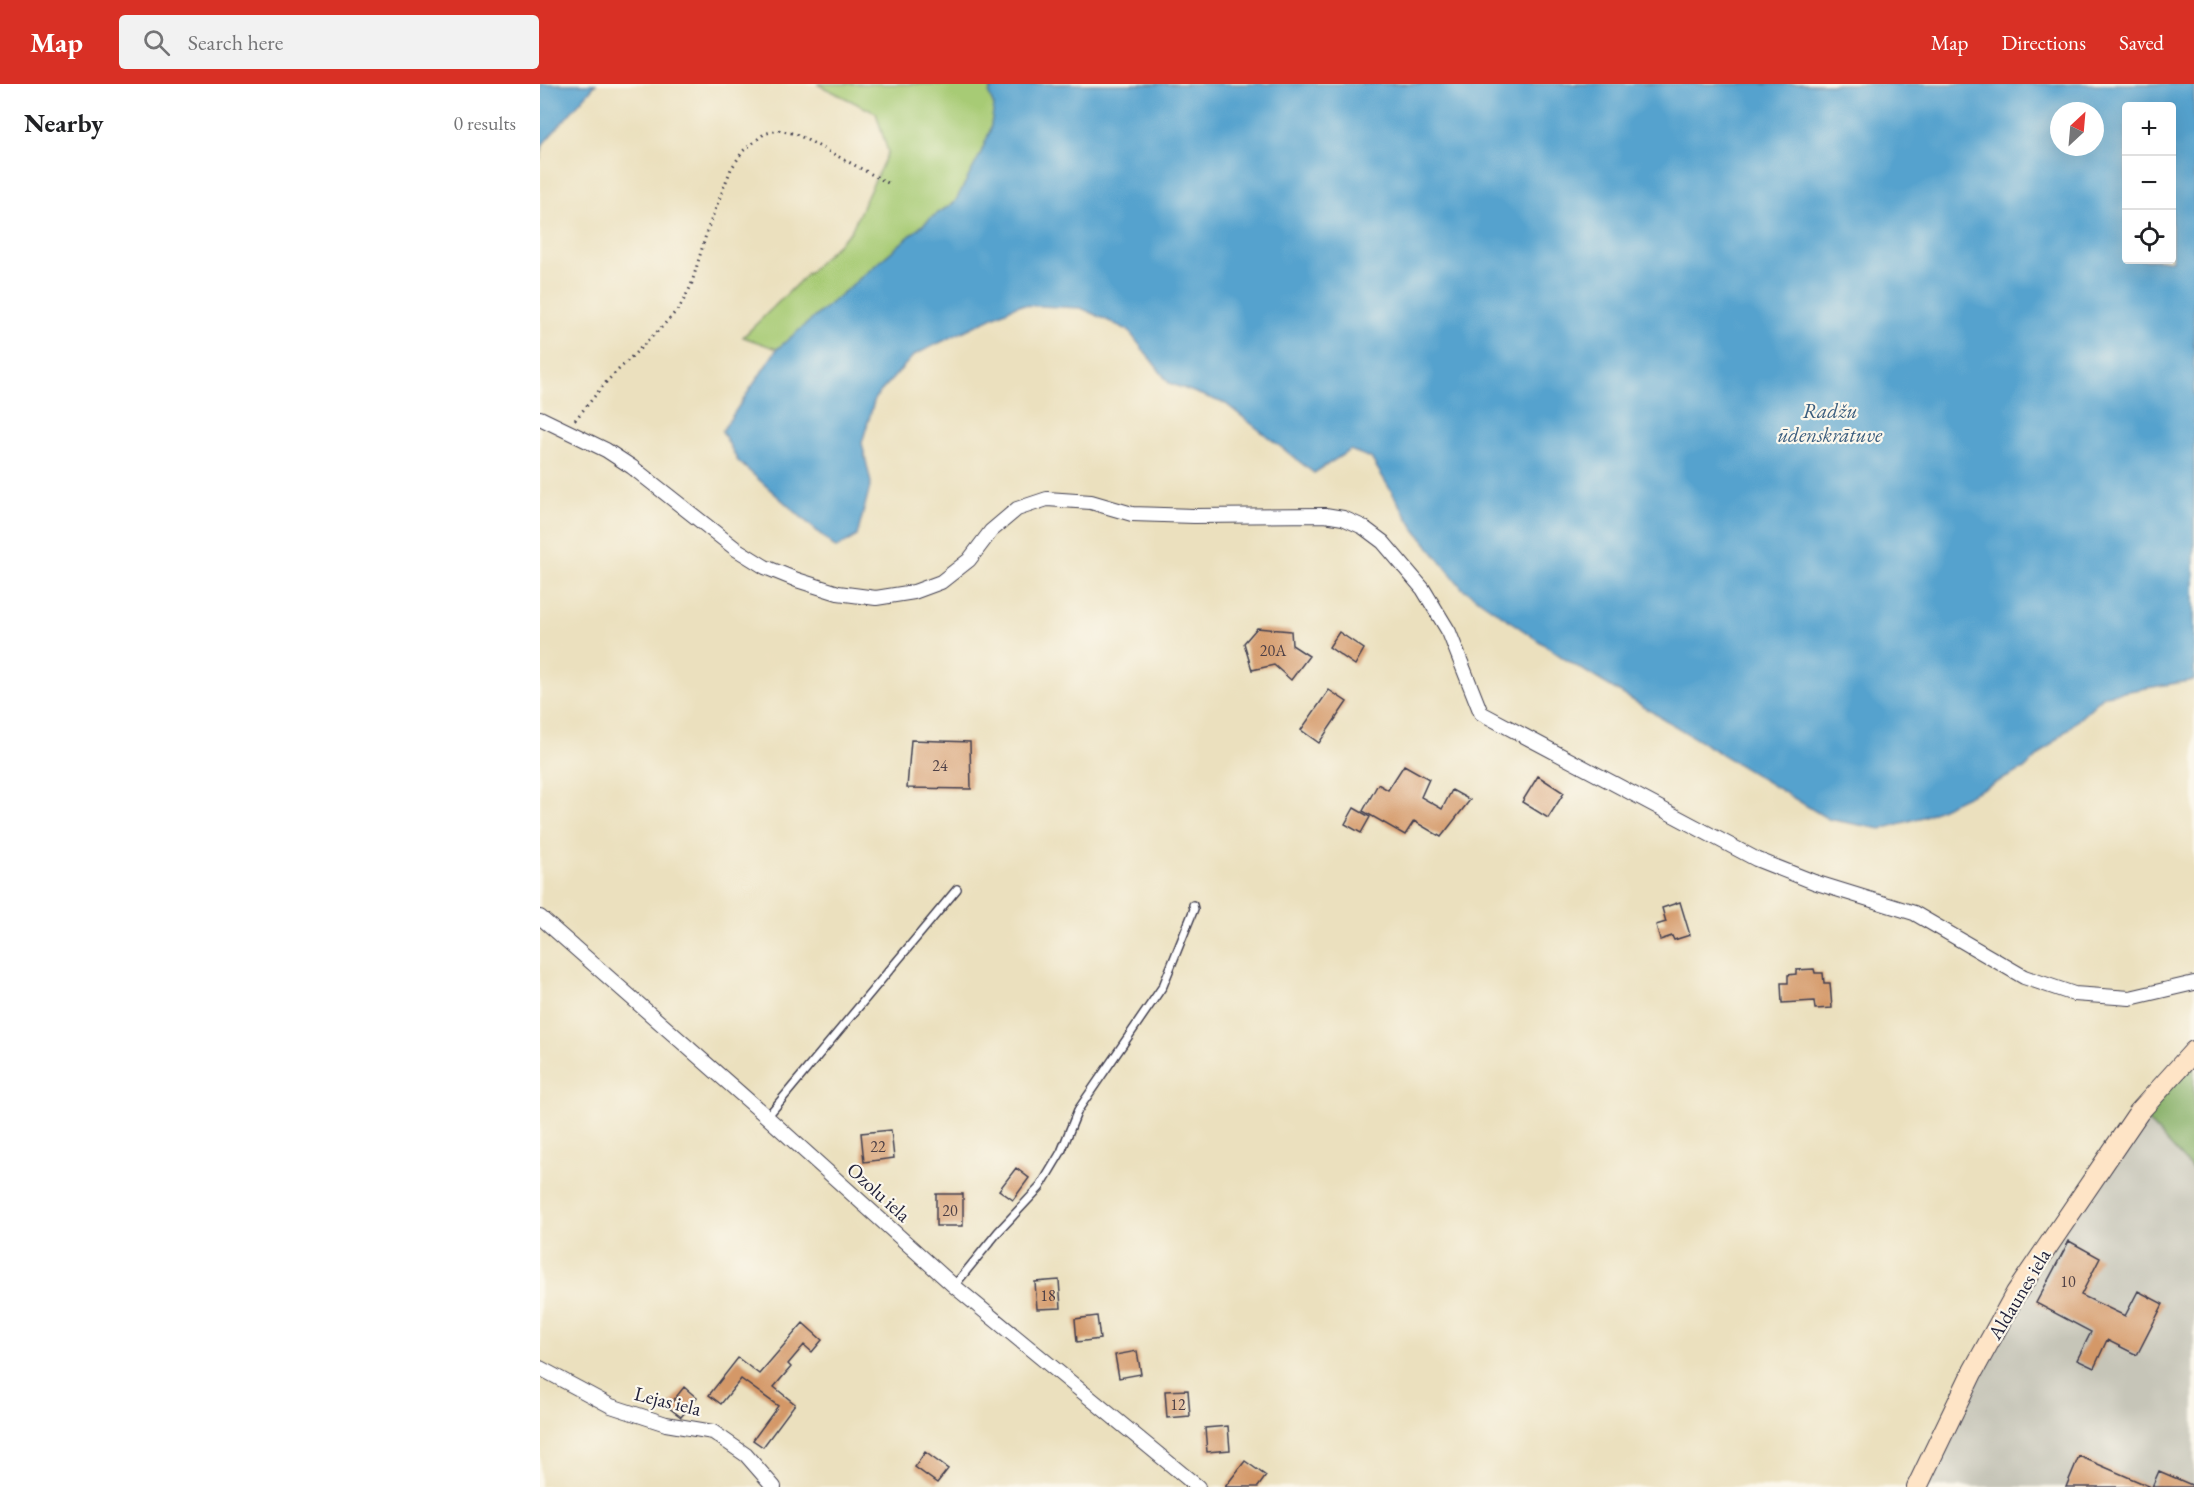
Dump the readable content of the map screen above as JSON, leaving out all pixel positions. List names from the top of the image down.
{
  "streets": {
    "street": ["Ozolu iela", "Aldaunes iela", "Lejas iela"]
  },
  "water": ["Radžu ūdenskrātuve"],
  "house_numbers": [
    "20A",
    "24",
    "22",
    "20",
    "10",
    "18",
    "12"
  ],
  "north": "top right",
  "page": {
    "header": "Map",
    "search": "Search here",
    "nav": ["Map", "Directions", "Saved"],
    "heading": ["Nearby", "0 results"],
    "map_buttons": ["+", "−"]
  }
}
